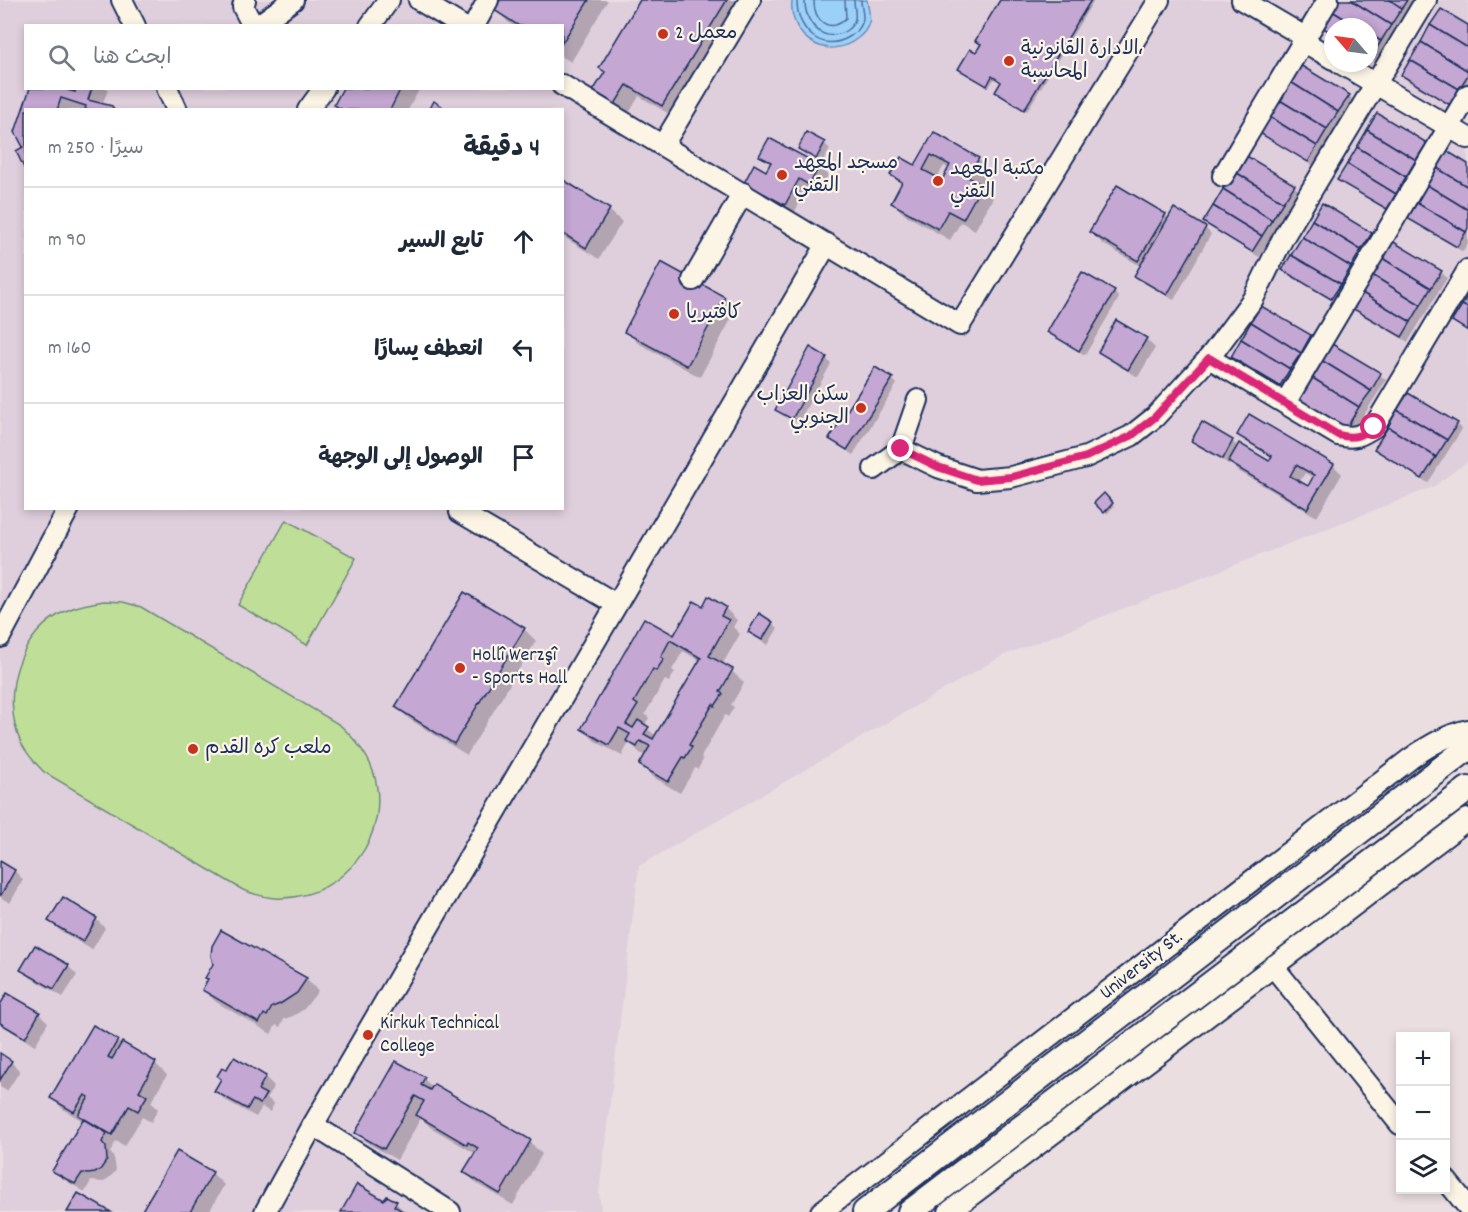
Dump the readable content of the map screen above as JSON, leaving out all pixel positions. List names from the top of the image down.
{
  "streets": {
    "street": ["University St."]
  },
  "places": [
    "معمل 2",
    "الادارة القانونية، المحاسبة",
    "مسجد المعهد التقني",
    "مكتبة المعهد التقني",
    "کافتیریا",
    "سكن العزاب الجنوبي",
    "Hollî Werzşî - Sports Hall",
    "ملعب كره القدم",
    "Kirkuk Technical College"
  ],
  "north": "top left",
  "page": {
    "search": "ابحث هنا",
    "heading": ["4 دقيقة", "سيرًا · 250 m"],
    "list": [
      ["تابع السير", "90 m"],
      ["انعطف يسارًا", "160 m"],
      "الوصول إلى الوجهة"
    ],
    "map_buttons": ["+", "−"]
  }
}
